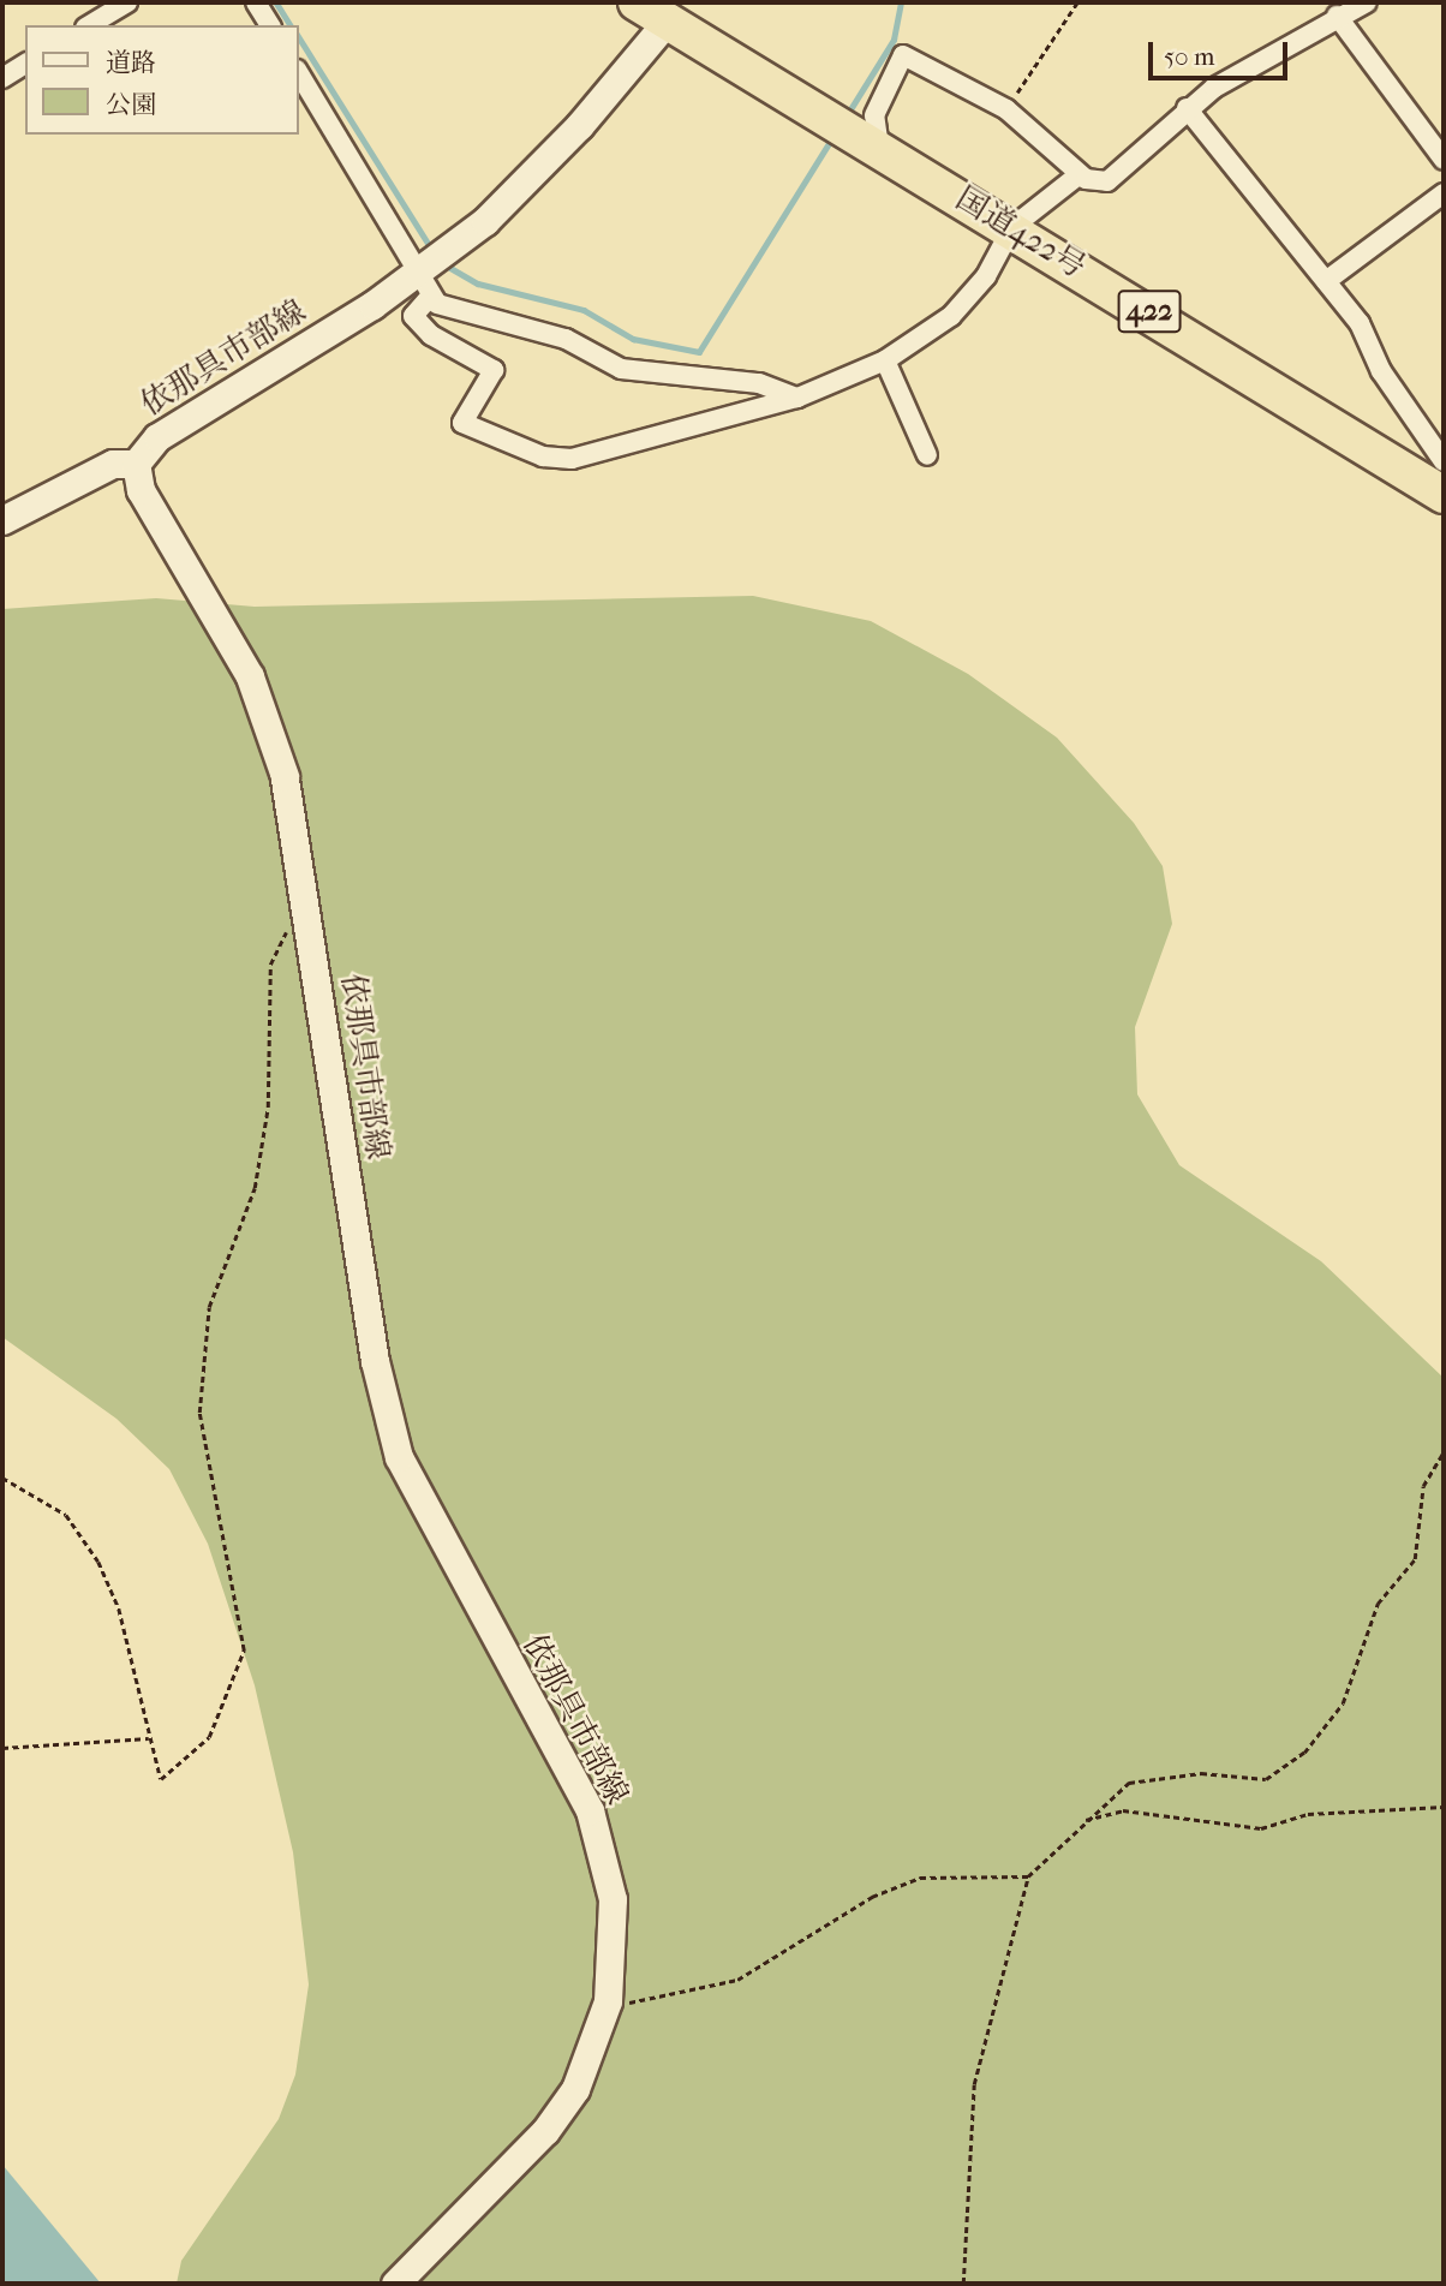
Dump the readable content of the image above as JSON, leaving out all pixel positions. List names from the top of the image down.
{
  "streets": {
    "highway": ["国道422号", "422"],
    "main road": ["依那具市部線"]
  },
  "crossings": [
    ["国道422号", "依那具市部線"]
  ],
  "legend": ["道路", "公園"],
  "scale_bar": "50 m"
}
